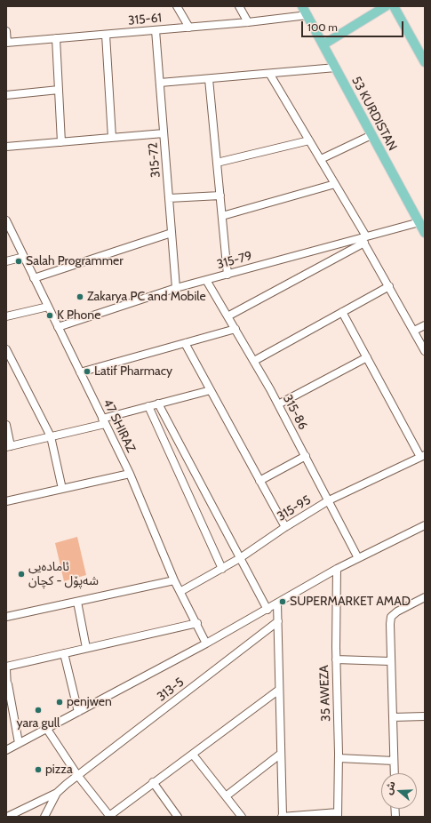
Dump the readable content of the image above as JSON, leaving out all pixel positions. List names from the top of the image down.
{
  "streets": {
    "main road": ["53 KURDISTAN"],
    "street": [
      "315-61",
      "315-72",
      "315-79",
      "315-86",
      "47 SHIRAZ",
      "315-95",
      "313-5",
      "35 AWEZA"
    ]
  },
  "crossings": [
    ["315-61", "53 KURDISTAN"],
    ["315-61", "315-72"],
    ["53 KURDISTAN", "315-79"],
    ["315-72", "315-79"],
    ["315-79", "315-86"],
    ["315-79", "47 SHIRAZ"],
    ["315-86", "315-95"],
    ["47 SHIRAZ", "315-95"]
  ],
  "places": [
    "Salah Programmer",
    "Zakarya PC and Mobile",
    "K Phone",
    "Latif Pharmacy",
    "ئامادەیی شەپۆل - کچان",
    "SUPERMARKET AMAD",
    "penjwen",
    "yara gull",
    "pizza"
  ],
  "scale_bar": "100 m",
  "north": "left"
}
